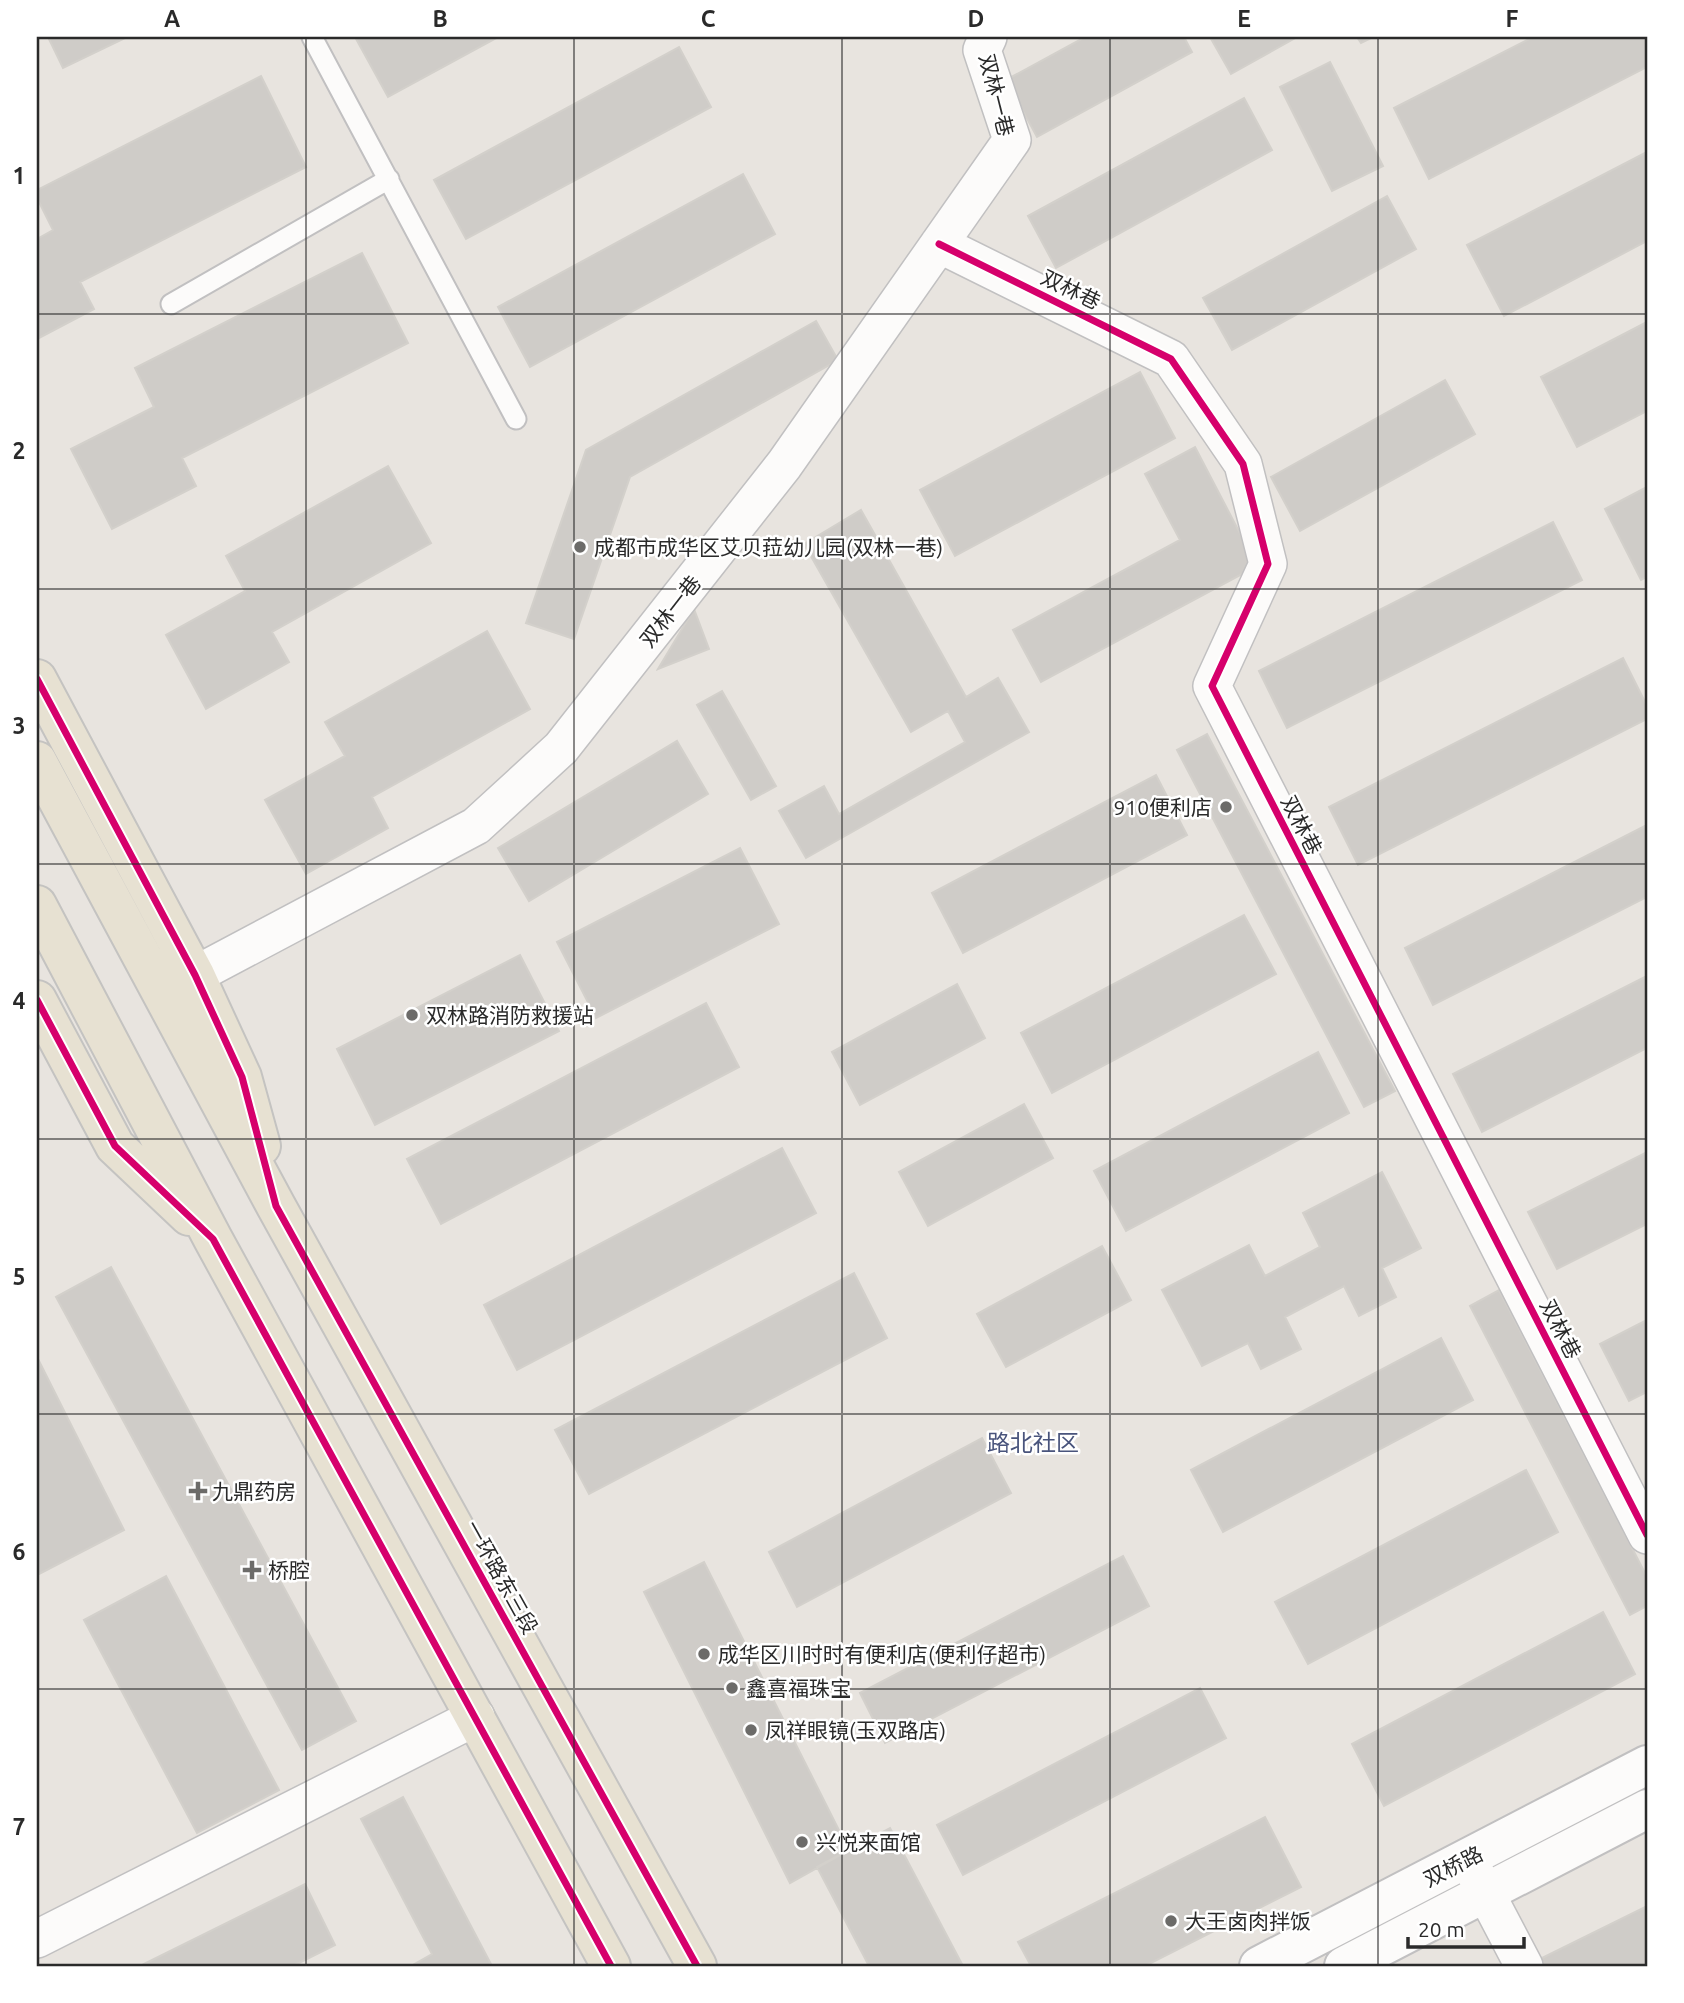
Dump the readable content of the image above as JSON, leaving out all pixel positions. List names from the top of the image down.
{
  "streets": {
    "main road": ["一环路东三段", "双桥路"],
    "street": ["双林一巷", "双林巷"]
  },
  "crossings": [
    ["双林一巷", "双林巷"]
  ],
  "districts": ["路北社区"],
  "places": {
    "other": [
      "成都市成华区艾贝菈幼儿园(双林一巷)",
      "910便利店",
      "双林路消防救援站",
      "成华区川时时有便利店(便利仔超市)",
      "鑫喜福珠宝",
      "凤祥眼镜(玉双路店)",
      "兴悦来面馆",
      "大王卤肉拌饭"
    ],
    "health": ["九鼎药房", "桥腔"]
  },
  "scale_bar": "20 m",
  "grid": {
    "columns": [
      "A",
      "B",
      "C",
      "D",
      "E",
      "F"
    ],
    "rows": [
      "1",
      "2",
      "3",
      "4",
      "5",
      "6",
      "7"
    ]
  }
}
